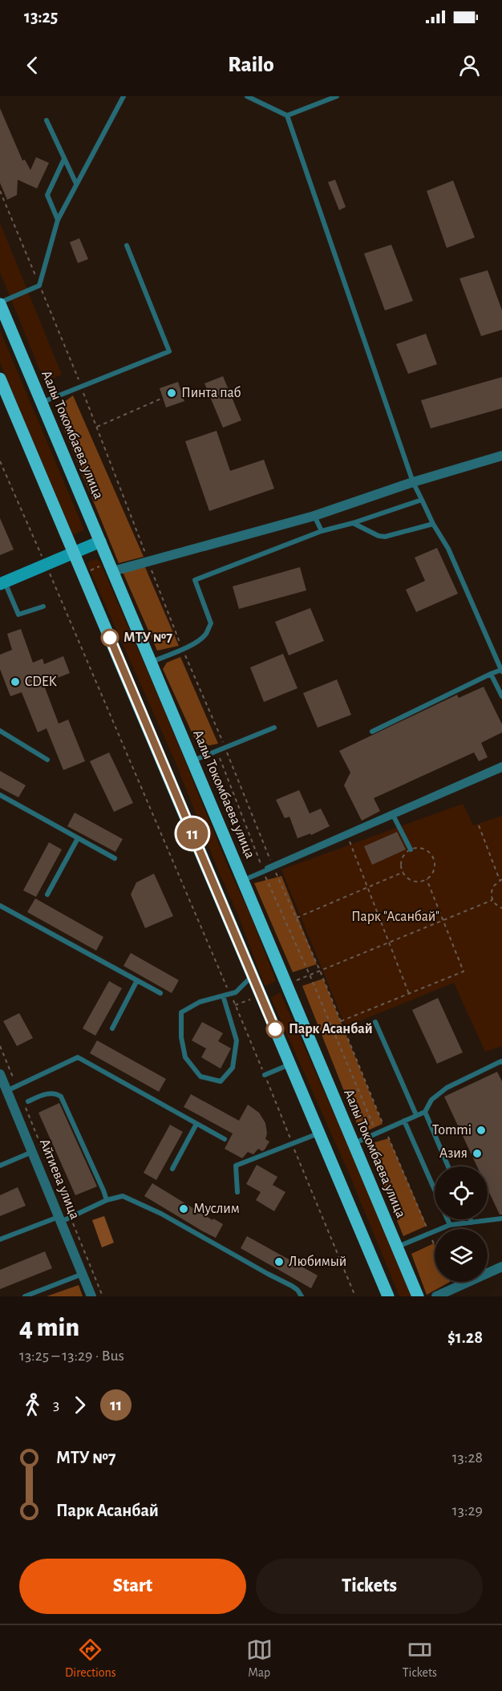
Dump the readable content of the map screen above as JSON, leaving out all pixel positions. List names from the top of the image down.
{
  "streets": {
    "main road": ["Аалы Токомбаева улица"],
    "street": ["Айтиева улица"]
  },
  "parks": ["Парк \"Асанбай\""],
  "places": [
    "Пинта паб",
    "МТУ №7",
    "CDEK",
    "Парк Асанбай",
    "Tommi",
    "Азия",
    "Муслим",
    "Любимый"
  ],
  "lines": ["bus line 11"],
  "page": {
    "status": "13:25",
    "header": "Railo",
    "on_map": "11",
    "heading": ["4 min", "13:25 – 13:29 · Bus", "$1.28"],
    "legs": ["3", "11"],
    "list": [
      {
        "name": "МТУ №7",
        "value": "13:28"
      },
      {
        "name": "Парк Асанбай",
        "value": "13:29"
      }
    ],
    "buttons": ["Start", "Tickets"],
    "tabs": ["Directions", "Map", "Tickets"]
  }
}
